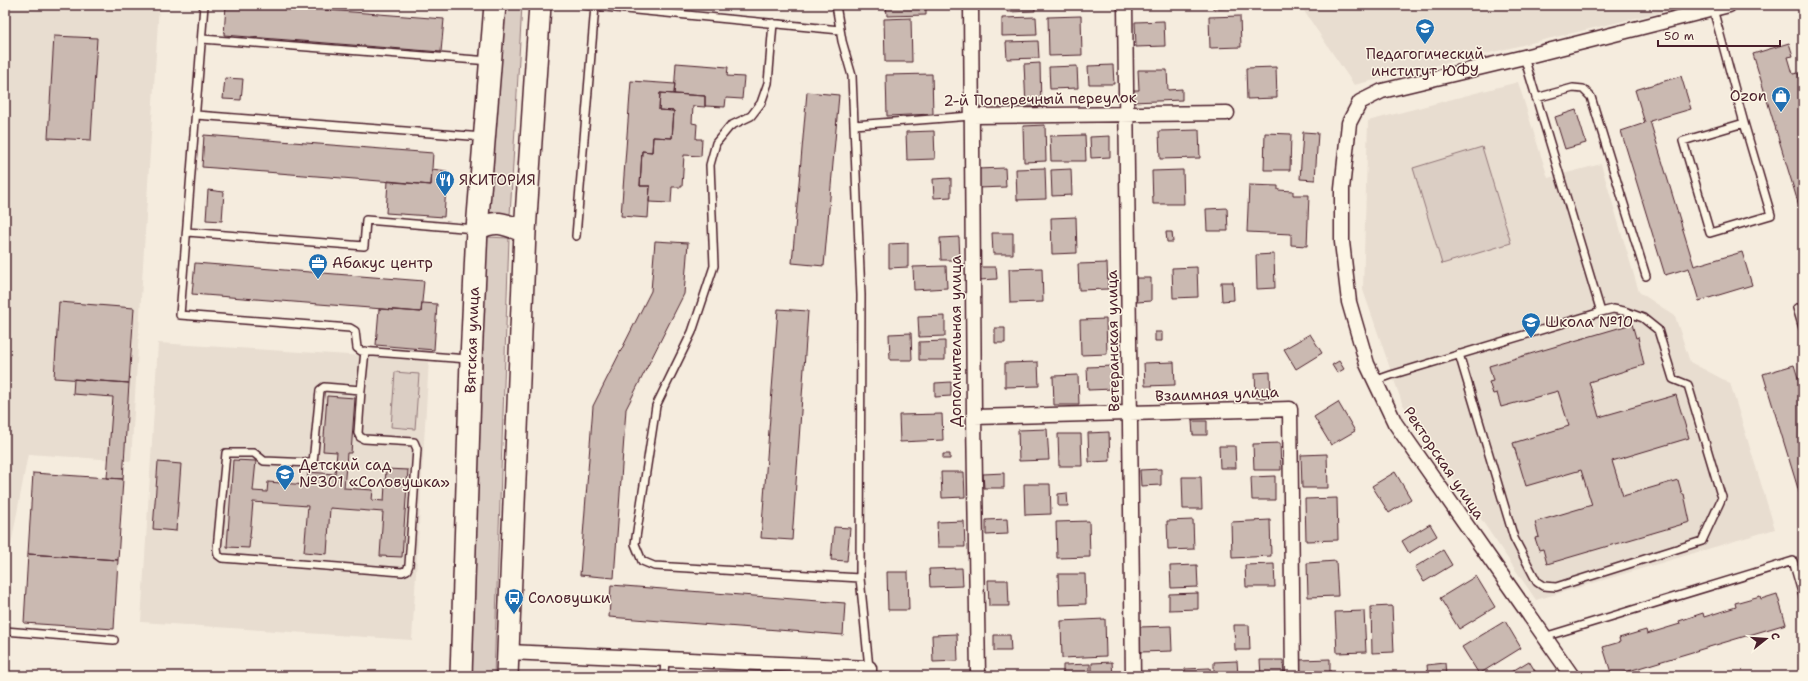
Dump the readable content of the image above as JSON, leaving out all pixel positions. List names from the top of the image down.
{
  "streets": {
    "main road": ["Вятская улица"],
    "street": [
      "2-й Поперечный переулок",
      "Дополнительная улица",
      "Ветеранская улица",
      "Взаимная улица",
      "Ректорская улица"
    ]
  },
  "crossings": [
    ["2-й Поперечный переулок", "Дополнительная улица"],
    ["2-й Поперечный переулок", "Ветеранская улица"],
    ["Дополнительная улица", "Взаимная улица"],
    ["Ветеранская улица", "Взаимная улица"]
  ],
  "places": {
    "school or university": ["Педагогический институт ЮФУ", "Школа №10", "Детский сад №301 «Соловушка»"],
    "shop": ["Ozon"],
    "restaurant": ["ЯКИТОРИЯ"],
    "office": ["Абакус центр"],
    "bus stop": ["Соловушки"]
  },
  "scale_bar": "50 m",
  "north": "right"
}
